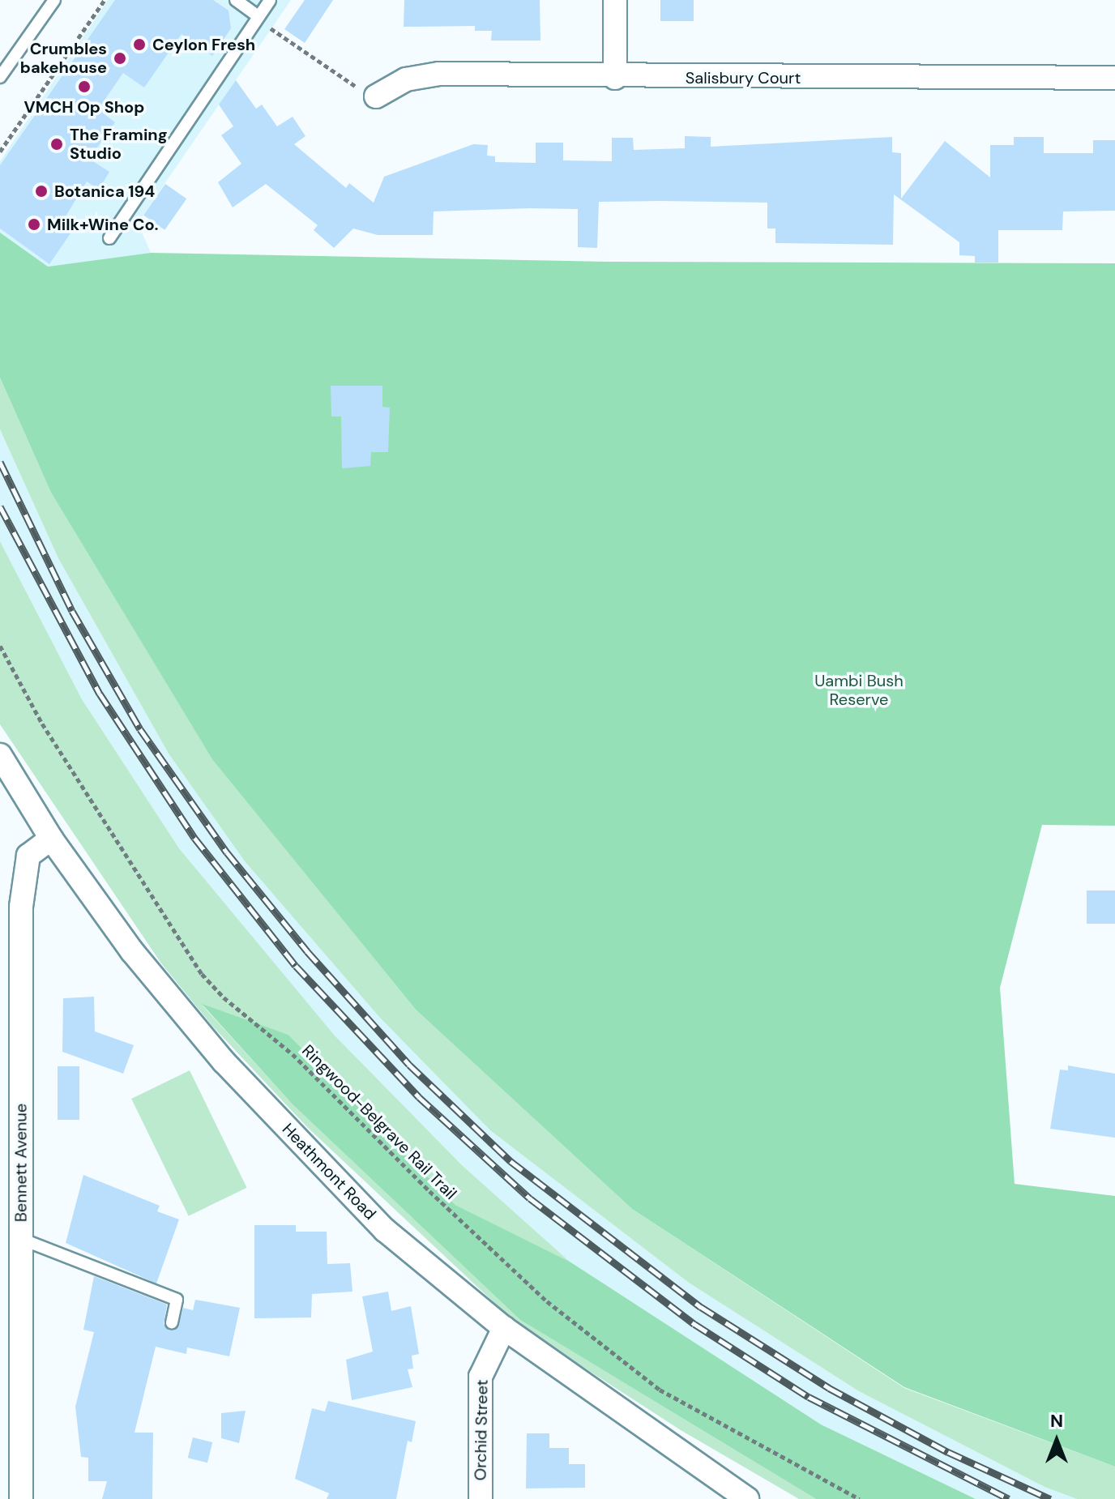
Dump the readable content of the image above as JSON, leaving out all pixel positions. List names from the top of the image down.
{
  "streets": {
    "street": [
      "Salisbury Court",
      "Bennett Avenue",
      "Heathmont Road",
      "Orchid Street"
    ],
    "path": ["Ringwood-Belgrave Rail Trail"]
  },
  "crossings": [
    ["Bennett Avenue", "Heathmont Road"],
    ["Heathmont Road", "Orchid Street"]
  ],
  "parks": ["Uambi Bush Reserve"],
  "places": [
    "Ceylon Fresh",
    "Crumbles bakehouse",
    "VMCH Op Shop",
    "The Framing Studio",
    "Botanica 194",
    "Milk+Wine Co."
  ],
  "north": "top"
}
